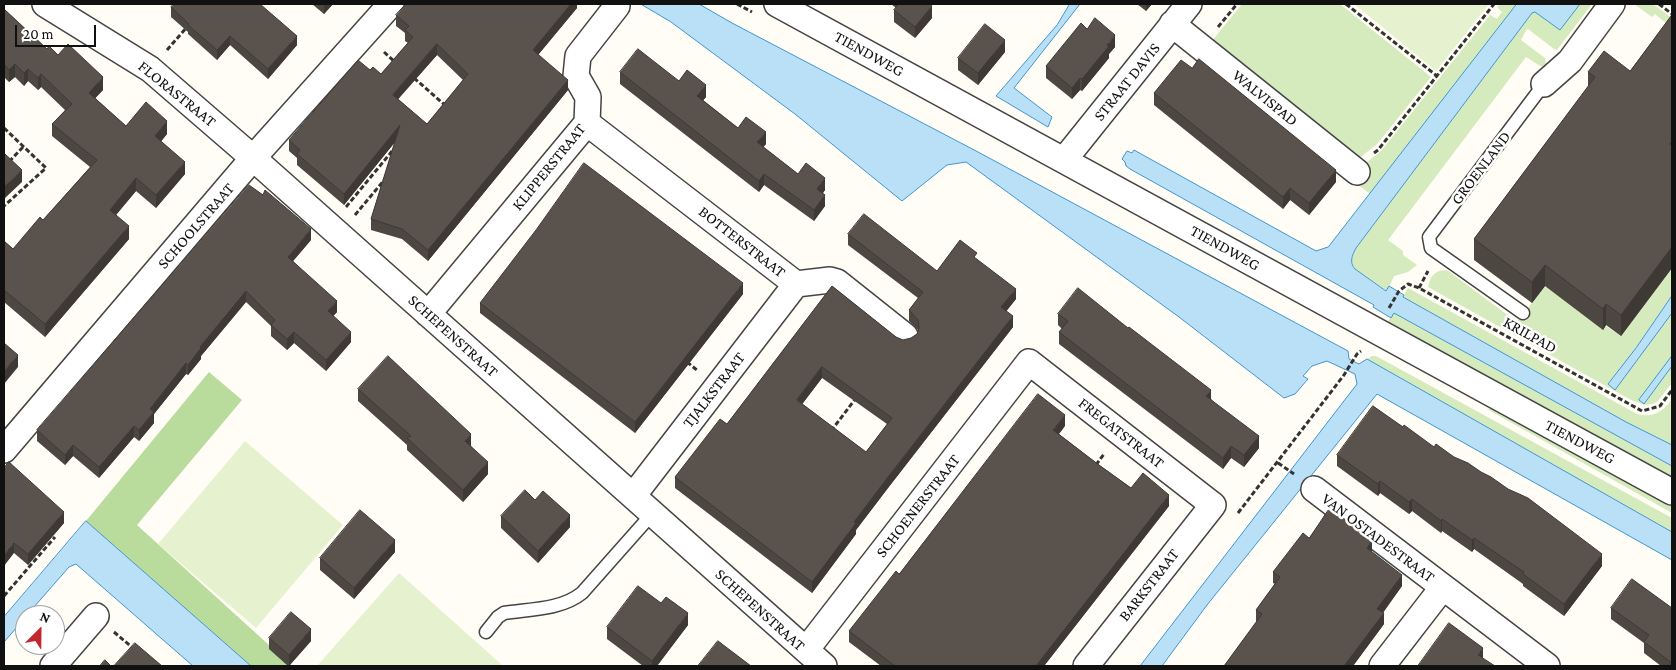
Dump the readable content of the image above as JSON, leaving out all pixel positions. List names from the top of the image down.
{
  "streets": {
    "street": [
      "TIENDWEG",
      "STRAAT DAVIS",
      "FLORASTRAAT",
      "WALVISPAD",
      "KLIPPERSTRAAT",
      "GROENLAND",
      "SCHOOLSTRAAT",
      "BOTTERSTRAAT",
      "SCHEPENSTRAAT",
      "TJALKSTRAAT",
      "FREGATSTRAAT",
      "SCHOENERSTRAAT",
      "VAN OSTADESTRAAT",
      "BARKSTRAAT"
    ],
    "path": ["KRILPAD"]
  },
  "crossings": [
    ["TIENDWEG", "STRAAT DAVIS"],
    ["STRAAT DAVIS", "WALVISPAD"],
    ["FLORASTRAAT", "SCHOOLSTRAAT"],
    ["FLORASTRAAT", "SCHEPENSTRAAT"],
    ["KLIPPERSTRAAT", "BOTTERSTRAAT"],
    ["KLIPPERSTRAAT", "SCHEPENSTRAAT"],
    ["SCHOOLSTRAAT", "SCHEPENSTRAAT"],
    ["BOTTERSTRAAT", "TJALKSTRAAT"],
    ["SCHEPENSTRAAT", "TJALKSTRAAT"],
    ["SCHEPENSTRAAT", "SCHOENERSTRAAT"],
    ["FREGATSTRAAT", "SCHOENERSTRAAT"],
    ["FREGATSTRAAT", "BARKSTRAAT"]
  ],
  "scale_bar": "20 m",
  "north": "top right"
}
